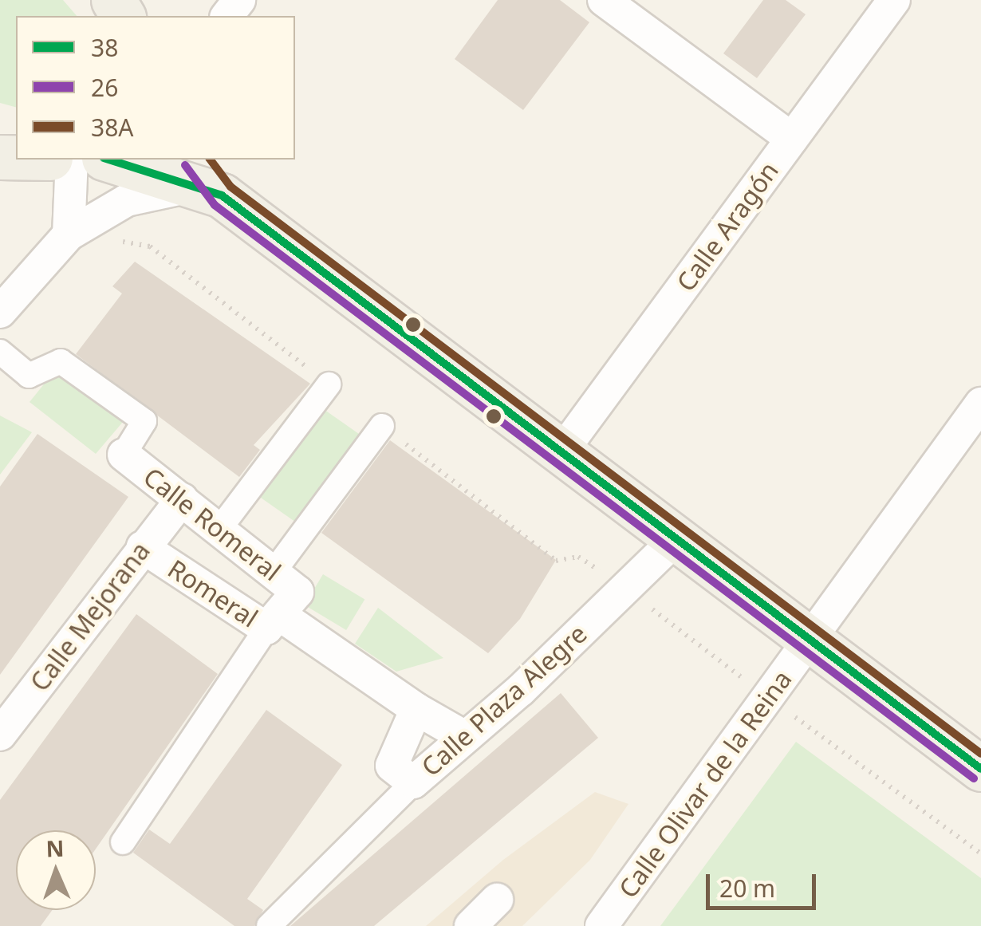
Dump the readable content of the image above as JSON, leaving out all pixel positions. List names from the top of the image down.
{
  "streets": {
    "street": [
      "Calle Aragón",
      "Calle Romeral",
      "Romeral",
      "Calle Mejorana",
      "Calle Plaza Alegre",
      "Calle Olivar de la Reina"
    ]
  },
  "crossings": [
    ["Calle Romeral", "Romeral"],
    ["Calle Romeral", "Calle Mejorana"],
    ["Calle Romeral", "Calle Plaza Alegre"],
    ["Romeral", "Calle Mejorana"],
    ["Romeral", "Calle Plaza Alegre"]
  ],
  "lines": ["transit line 38", "transit line 38A", "transit line 26"],
  "legend": ["38", "26", "38A"],
  "scale_bar": "20 m",
  "north": "top"
}
